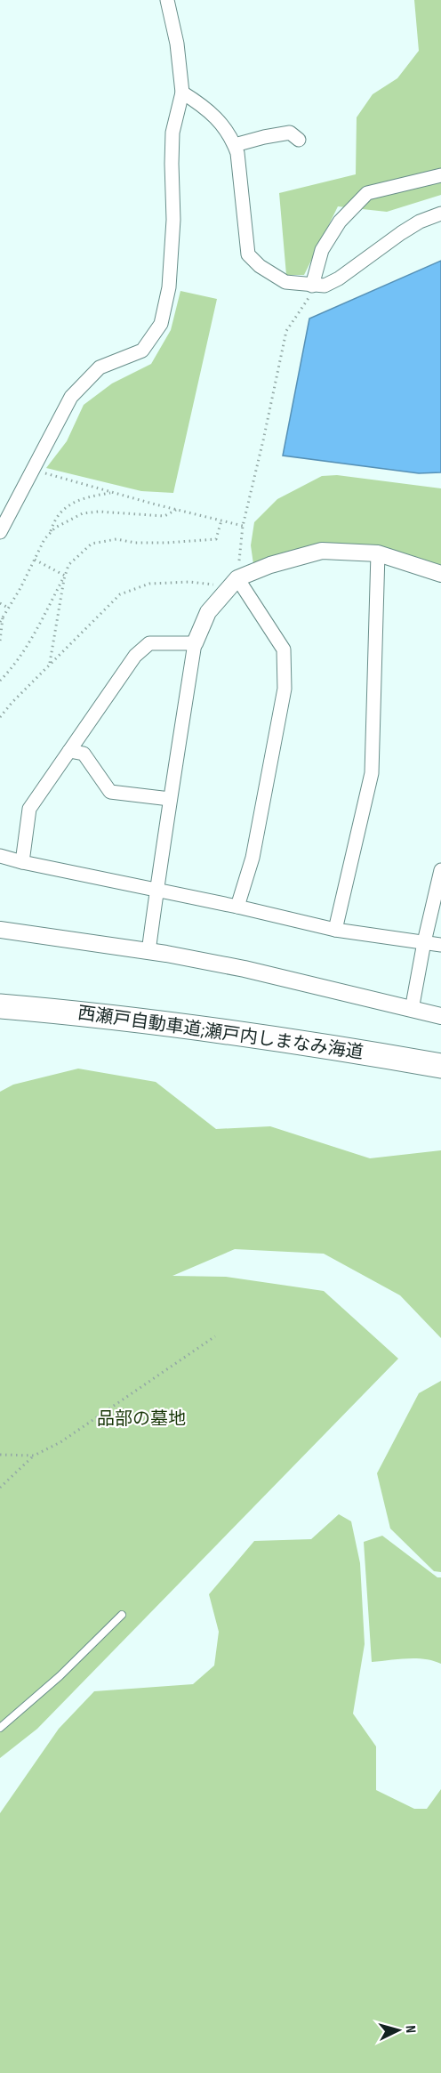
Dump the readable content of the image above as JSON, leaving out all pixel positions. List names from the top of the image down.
{
  "streets": {
    "highway": ["西瀬戸自動車道;瀬戸内しまなみ海道"]
  },
  "parks": ["品部の墓地"],
  "north": "right"
}
